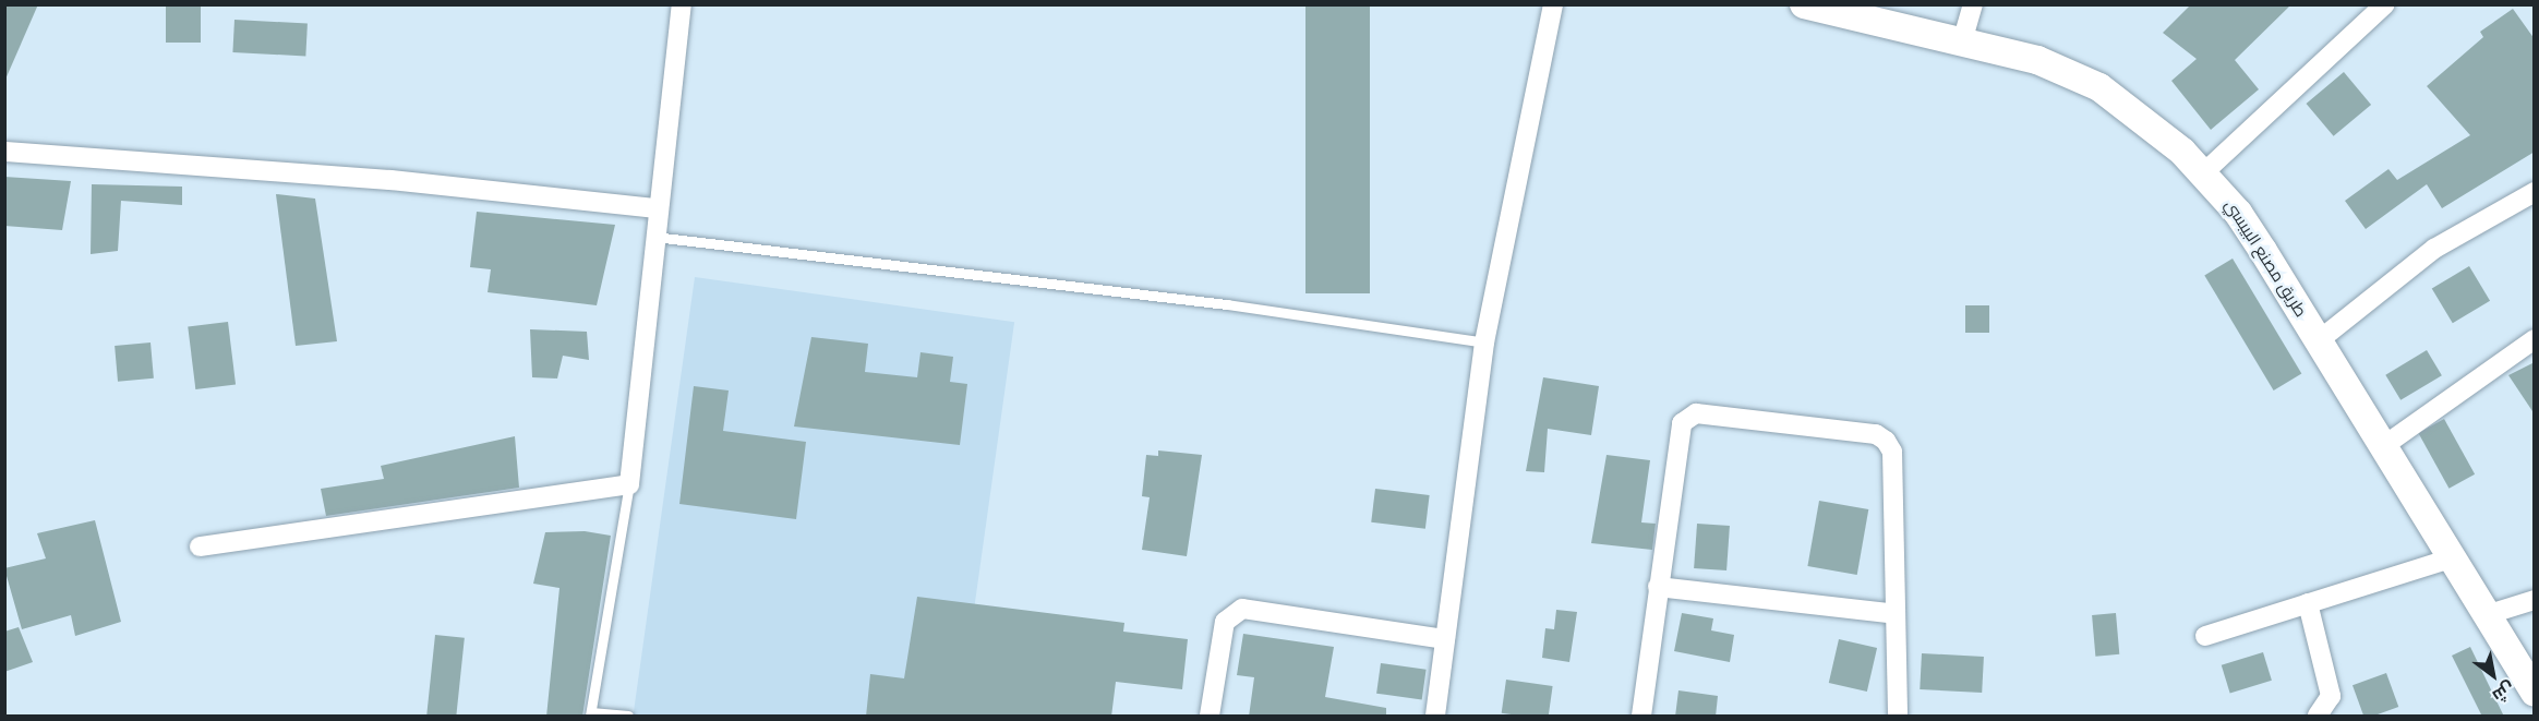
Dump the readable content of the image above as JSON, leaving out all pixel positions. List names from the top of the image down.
{
  "streets": {
    "main road": ["طريق مصنع البيبسي"]
  },
  "north": "bottom right"
}
